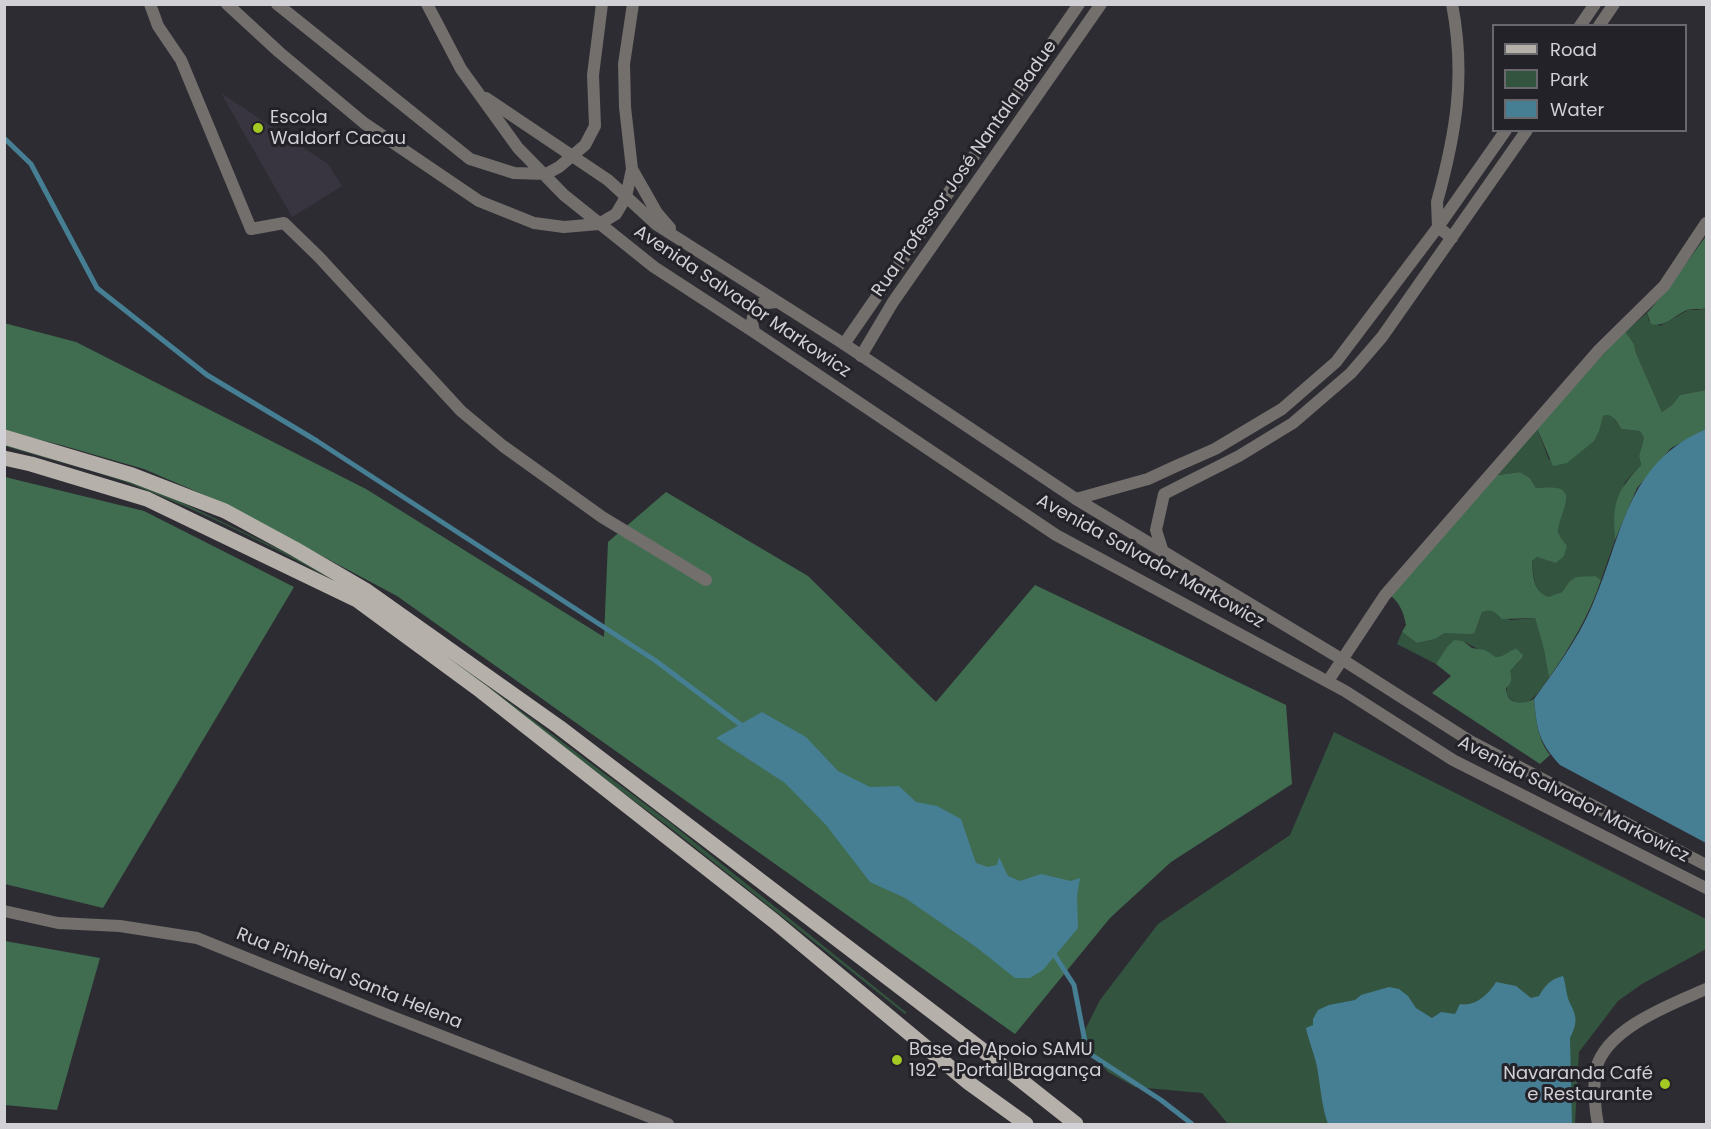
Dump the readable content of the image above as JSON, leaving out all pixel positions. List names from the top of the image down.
{
  "streets": {
    "street": ["Rua Professor José Nantala Badue", "Avenida Salvador Markowicz", "Rua Pinheiral Santa Helena"]
  },
  "crossings": [
    ["Rua Professor José Nantala Badue", "Avenida Salvador Markowicz"]
  ],
  "places": ["Escola Waldorf Cacau", "Base de Apoio SAMU 192 - Portal Bragança", "Navaranda Café e Restaurante"],
  "legend": ["Road", "Park", "Water"]
}
